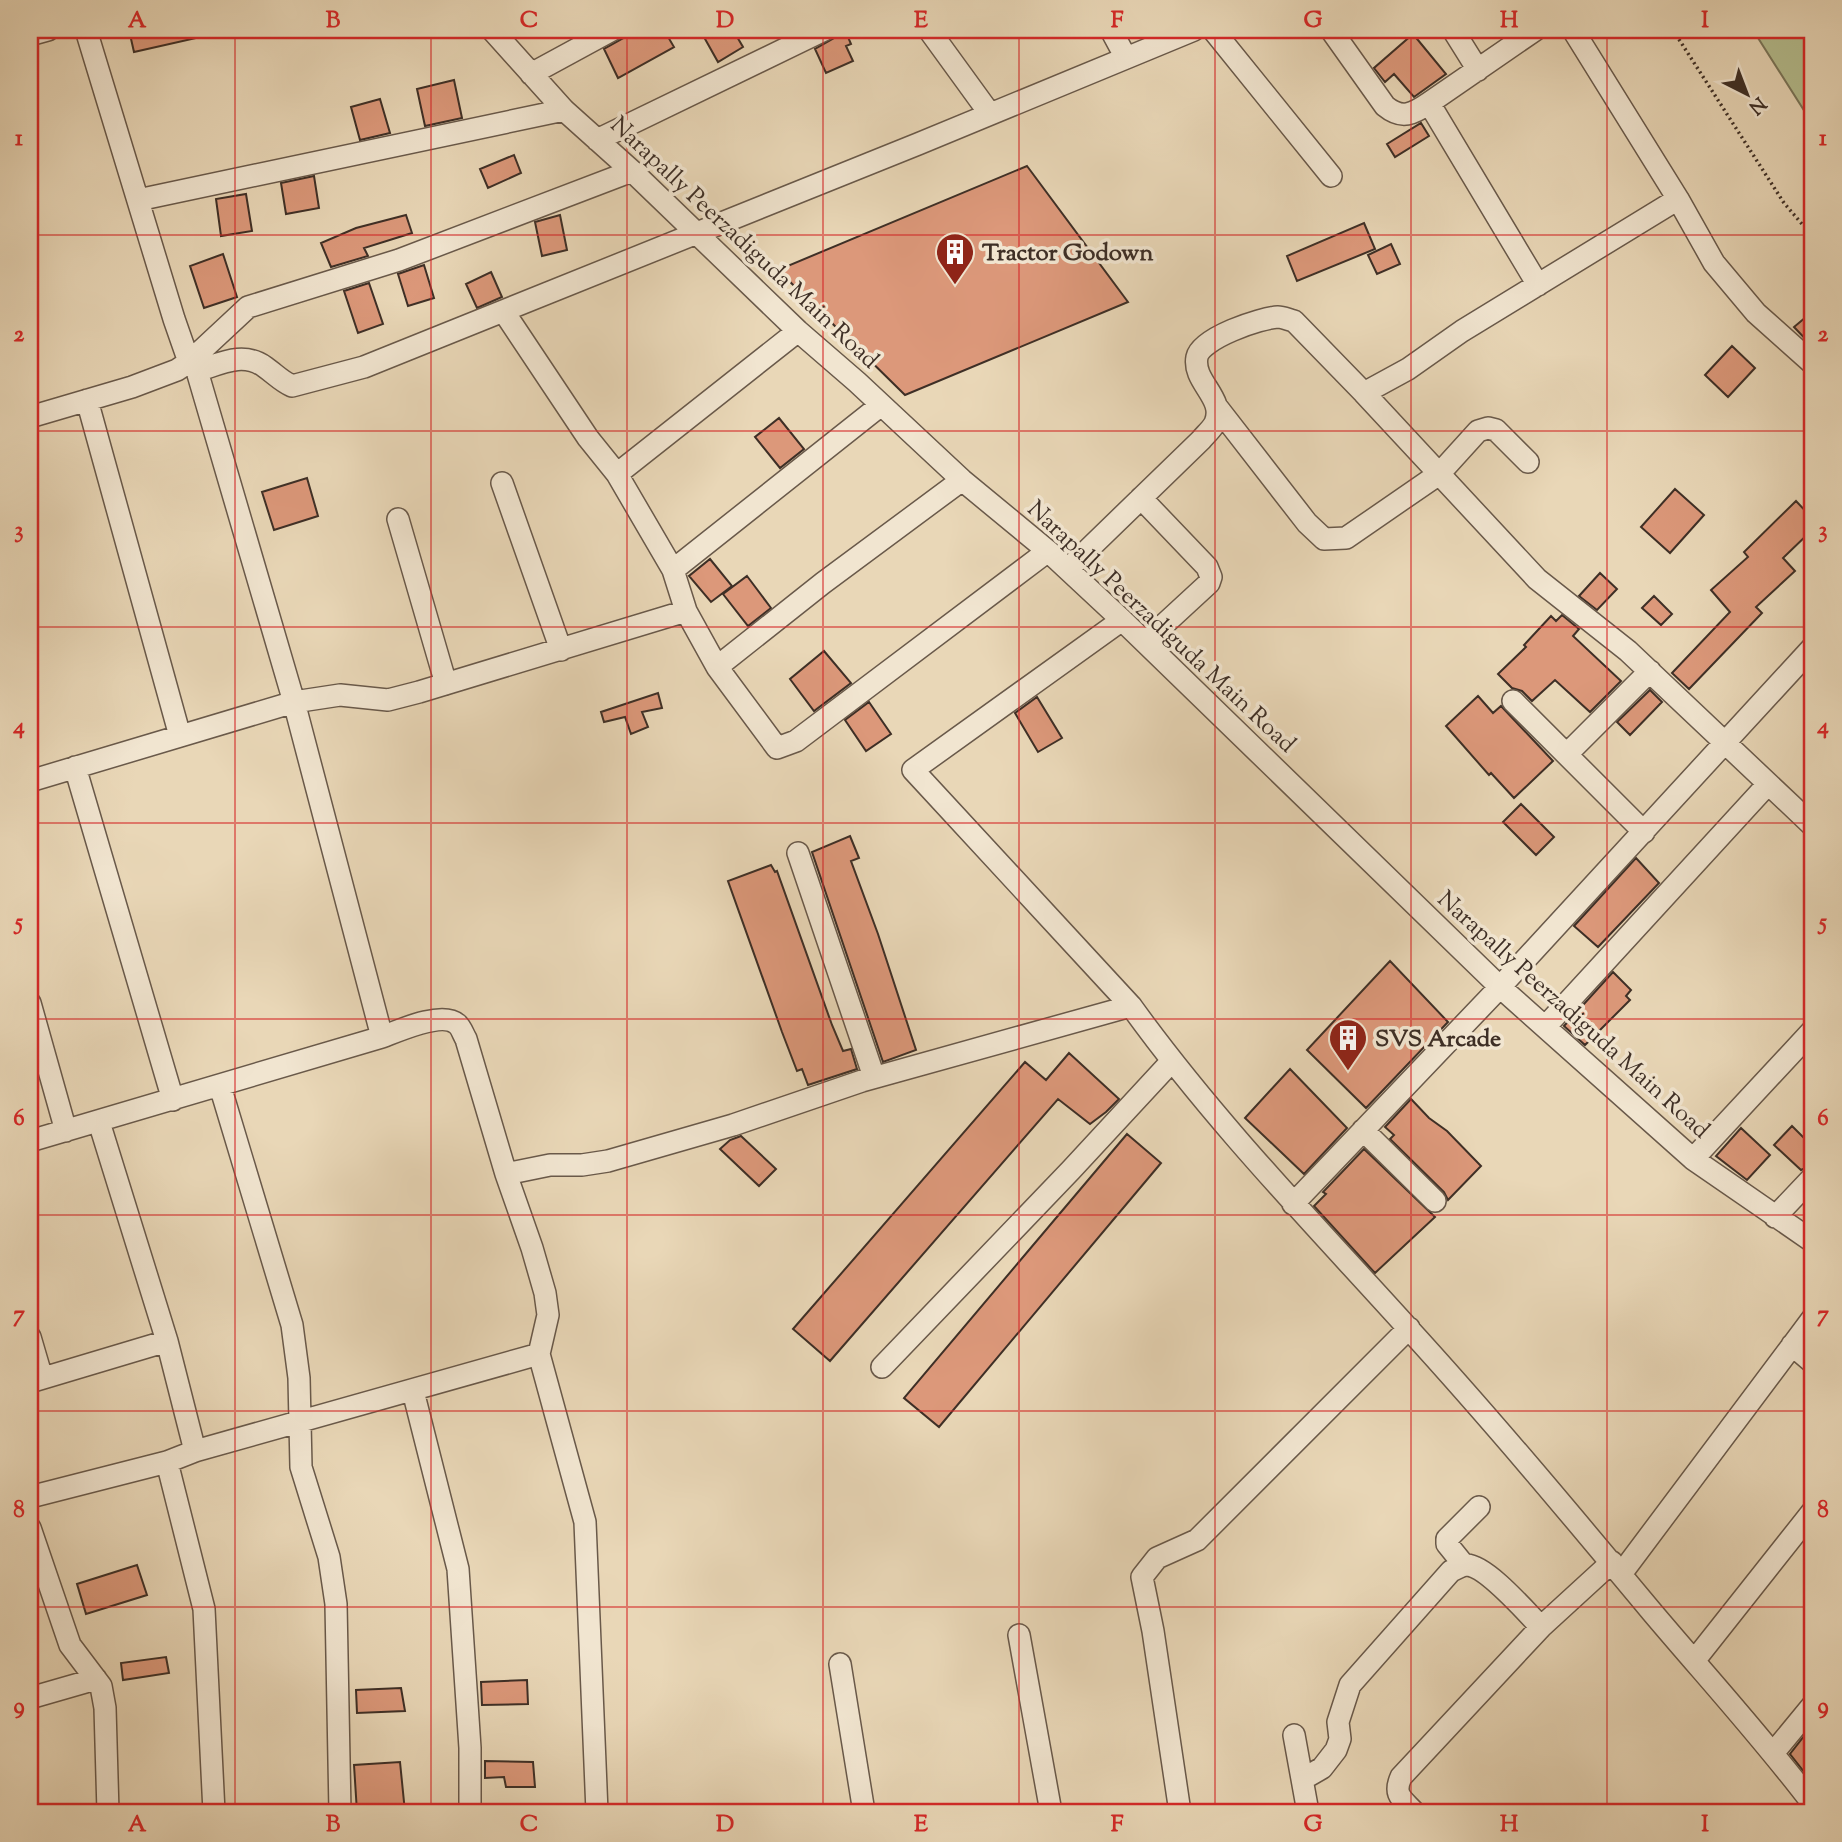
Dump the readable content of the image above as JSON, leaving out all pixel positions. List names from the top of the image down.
{
  "streets": {
    "street": ["Narapally Peerzadiguda Main Road"]
  },
  "places": {
    "building": ["Tractor Godown", "SVS Arcade"]
  },
  "north": "bottom right",
  "grid": {
    "columns": [
      "A",
      "B",
      "C",
      "D",
      "E",
      "F",
      "G",
      "H",
      "I"
    ],
    "rows": [
      "1",
      "2",
      "3",
      "4",
      "5",
      "6",
      "7",
      "8",
      "9"
    ]
  }
}
